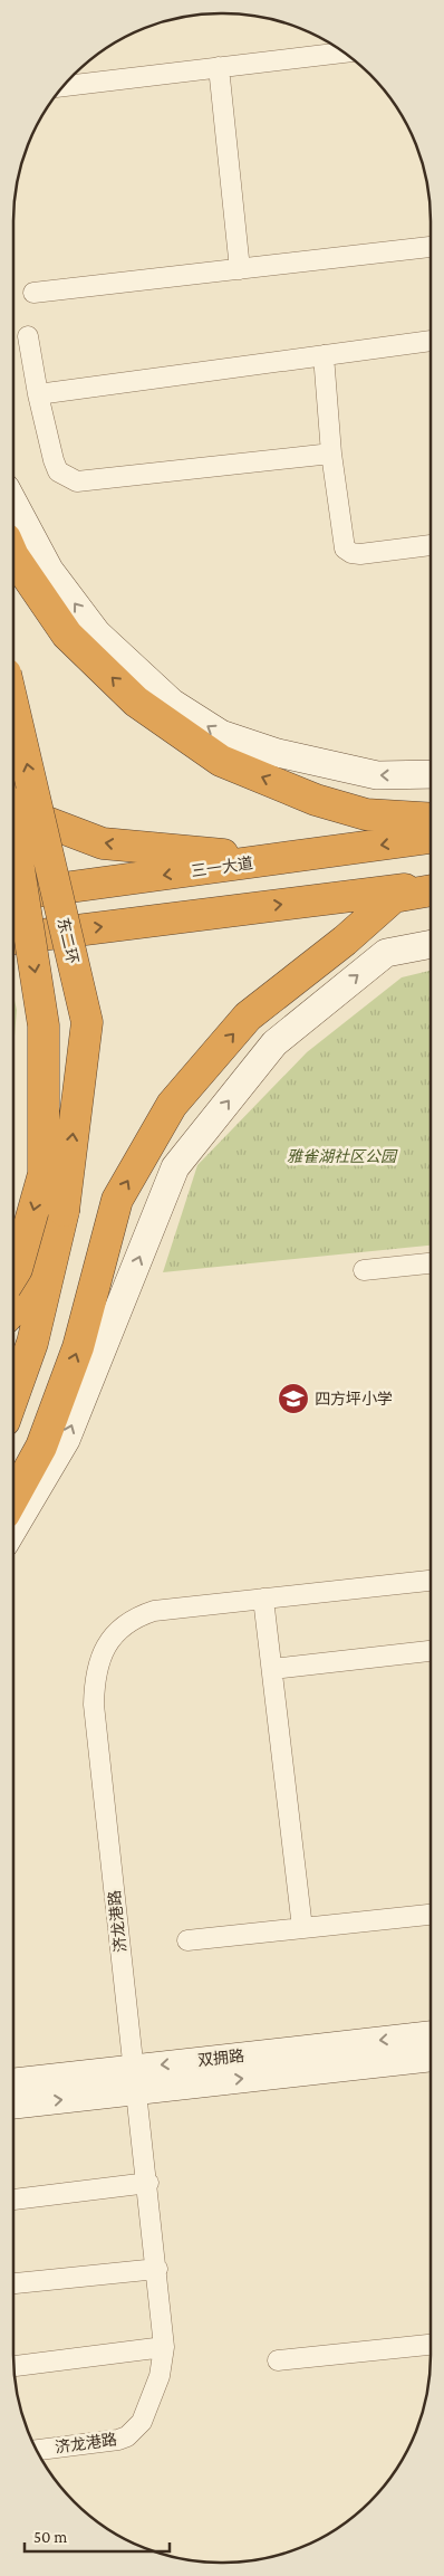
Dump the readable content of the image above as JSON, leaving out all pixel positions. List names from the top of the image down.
{
  "streets": {
    "highway": ["三一大道", "东二环"],
    "street": ["济龙港路", "双拥路"]
  },
  "crossings": [
    ["济龙港路", "双拥路"]
  ],
  "parks": ["雅雀湖社区公园"],
  "places": {
    "school or university": ["四方坪小学"]
  },
  "scale_bar": "50 m"
}
